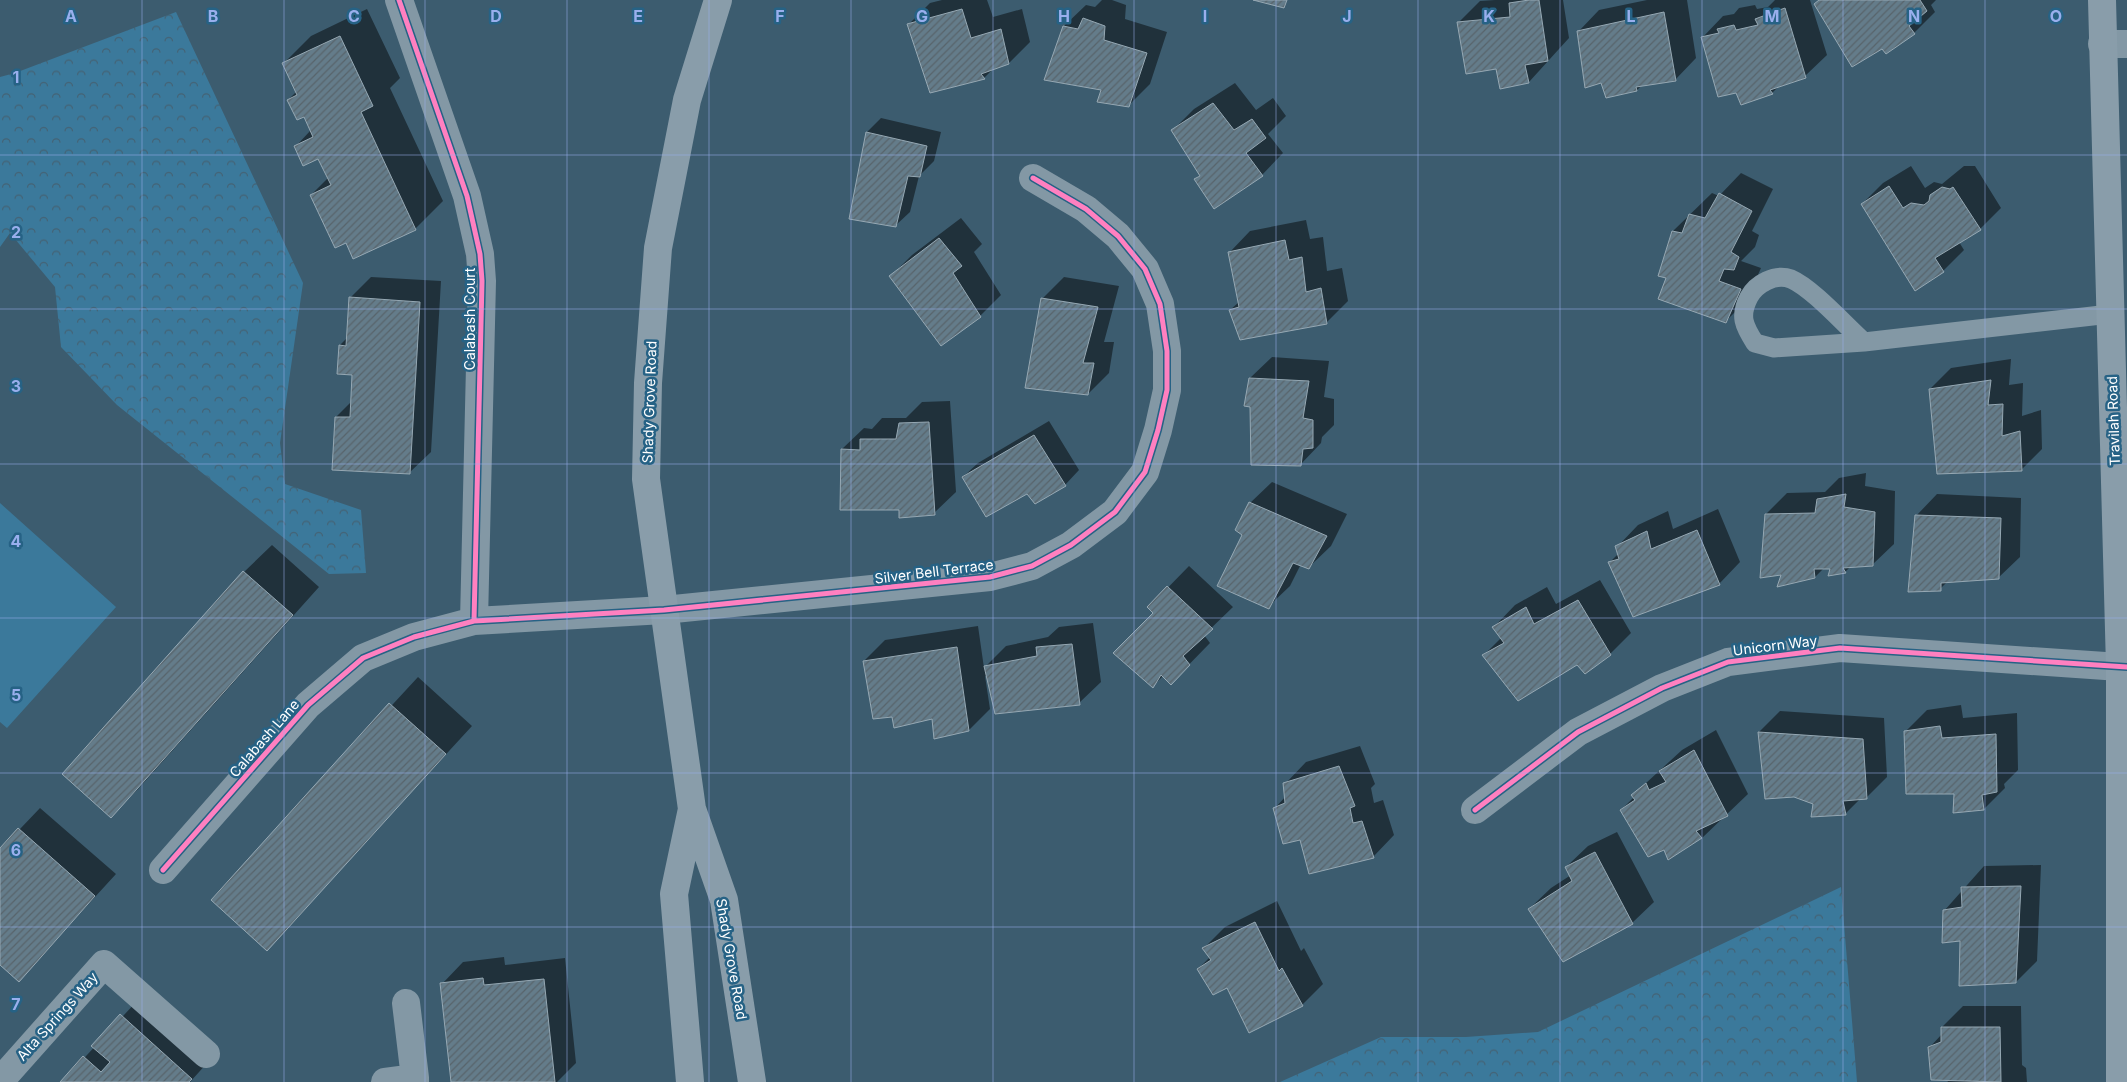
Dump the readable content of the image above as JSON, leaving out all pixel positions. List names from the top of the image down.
{
  "streets": {
    "main road": ["Shady Grove Road", "Travilah Road"],
    "street": [
      "Calabash Court",
      "Silver Bell Terrace",
      "Unicorn Way",
      "Calabash Lane",
      "Alta Springs Way"
    ]
  },
  "crossings": [
    ["Calabash Court", "Calabash Lane"],
    ["Shady Grove Road", "Silver Bell Terrace"],
    ["Shady Grove Road", "Calabash Lane"],
    ["Travilah Road", "Unicorn Way"],
    ["Silver Bell Terrace", "Calabash Lane"]
  ],
  "grid": {
    "columns": [
      "A",
      "B",
      "C",
      "D",
      "E",
      "F",
      "G",
      "H",
      "I",
      "J",
      "K",
      "L",
      "M",
      "N",
      "O"
    ],
    "rows": [
      "1",
      "2",
      "3",
      "4",
      "5",
      "6",
      "7"
    ]
  }
}
